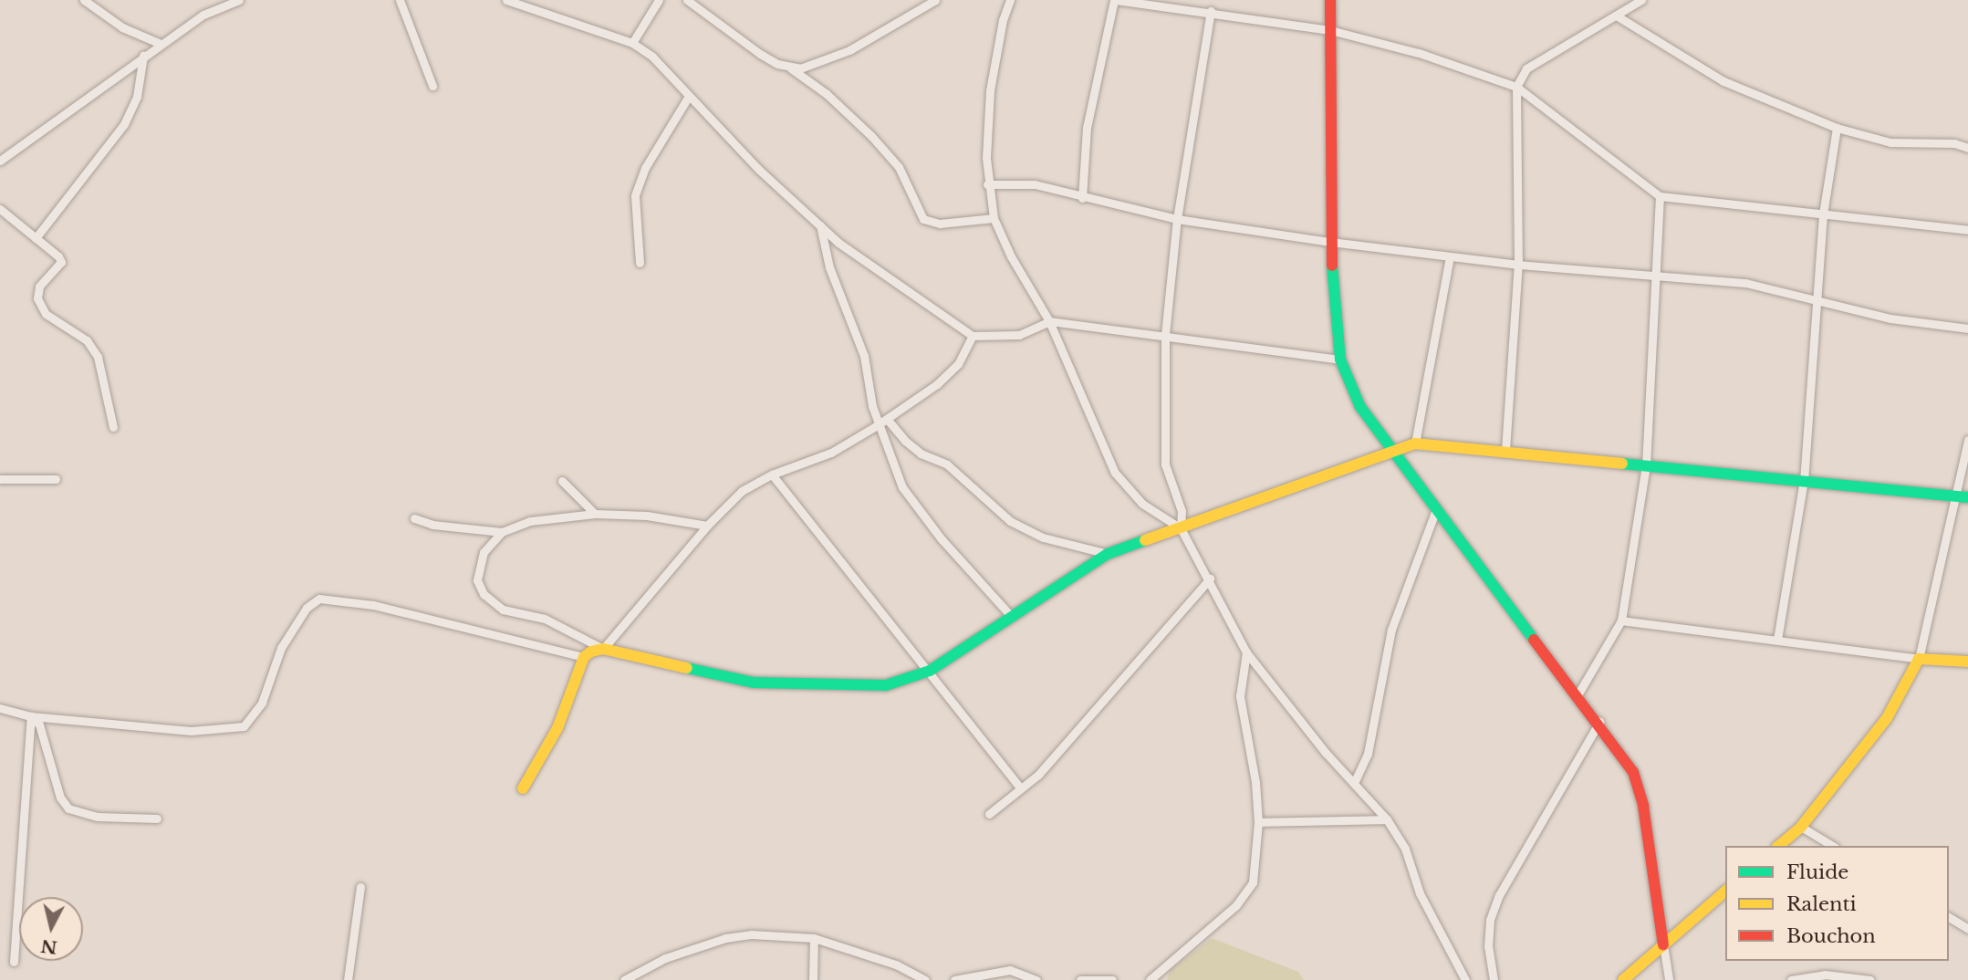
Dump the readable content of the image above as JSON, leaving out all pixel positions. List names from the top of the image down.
{
  "legend": ["Fluide", "Ralenti", "Bouchon"],
  "north": "bottom"
}
